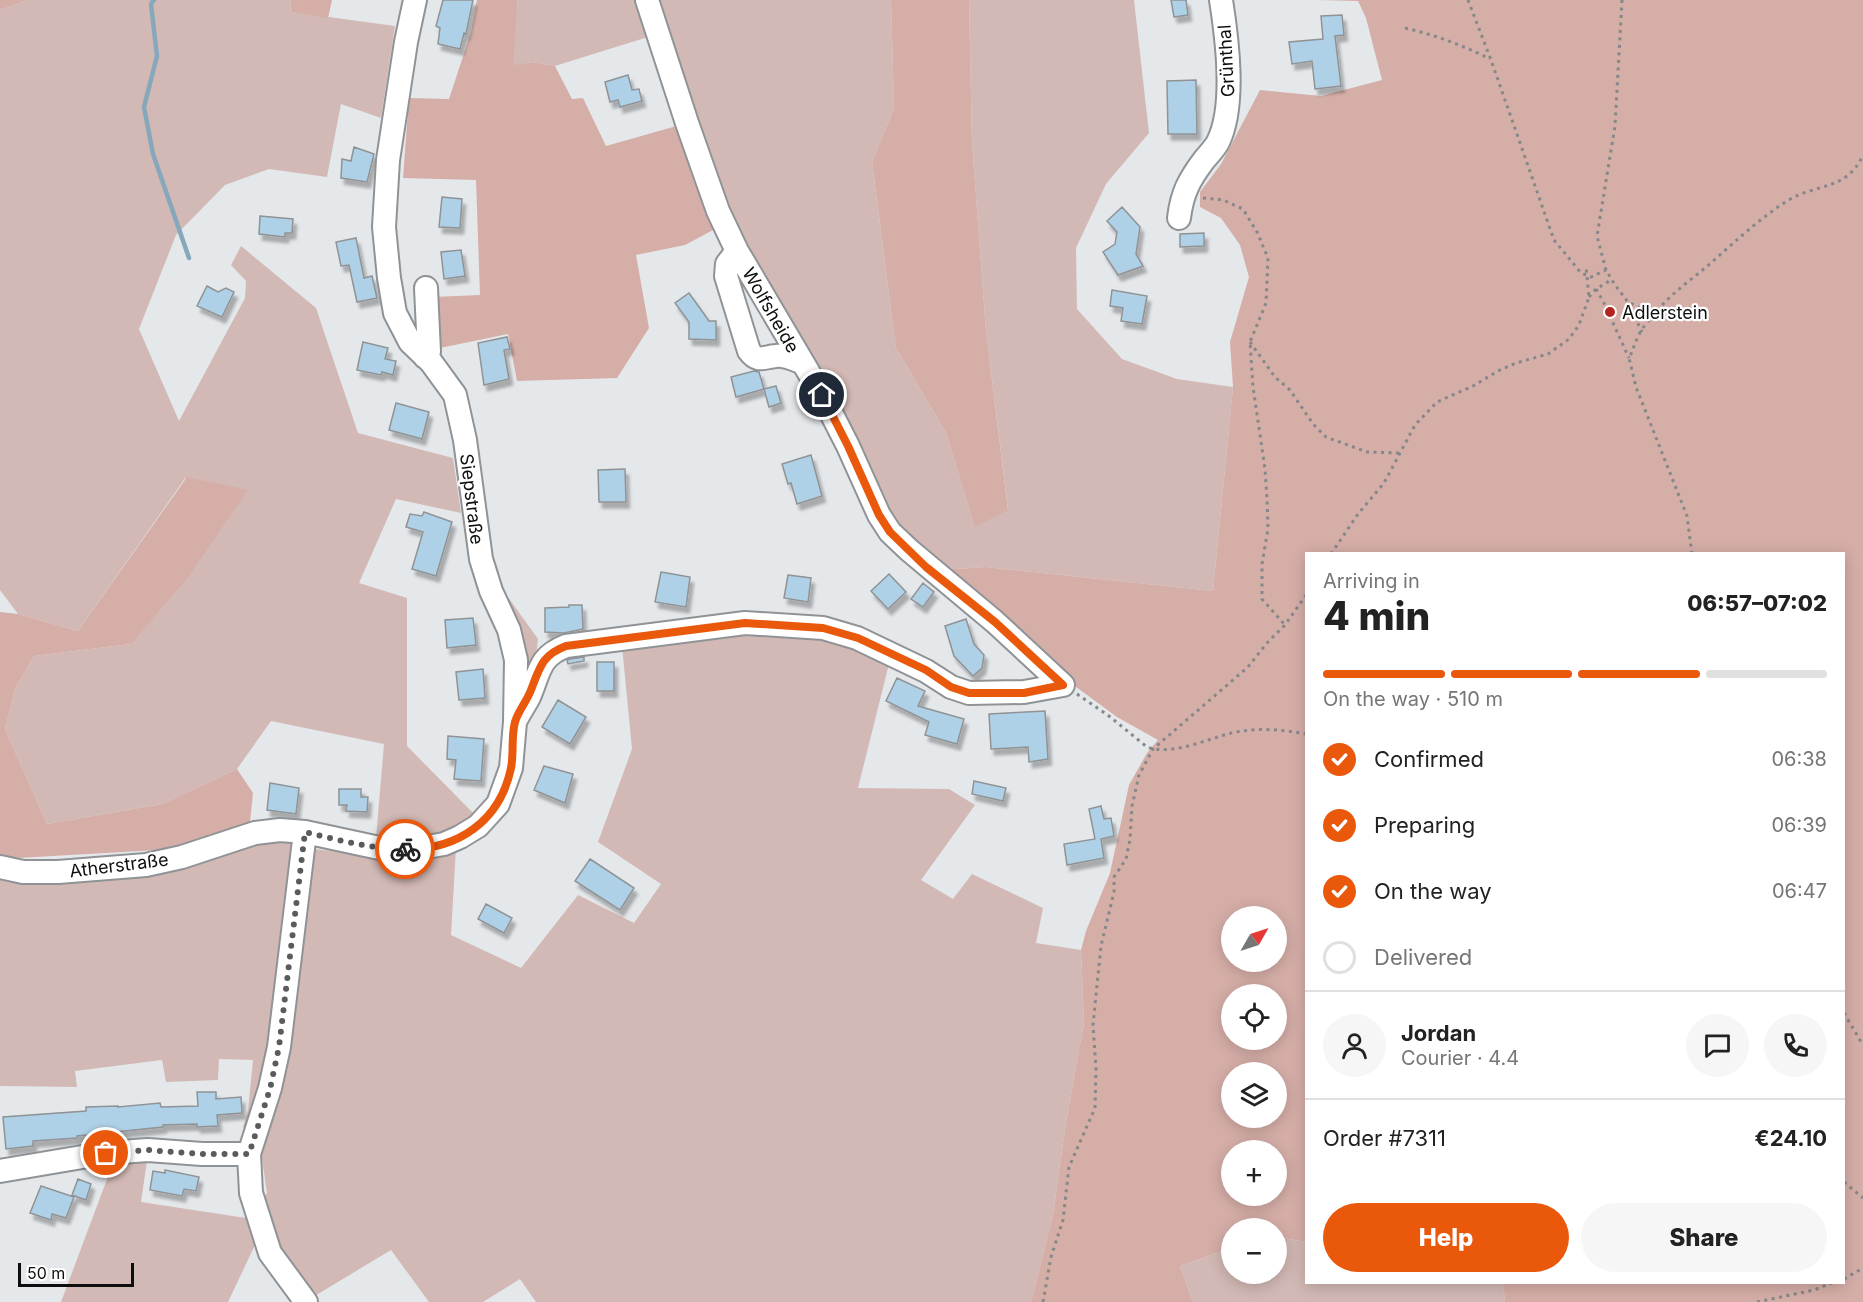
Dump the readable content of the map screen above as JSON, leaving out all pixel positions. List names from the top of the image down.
{
  "streets": {
    "street": [
      "Grünthal",
      "Wolfsheide",
      "Siepstraße",
      "Atherstraße"
    ]
  },
  "crossings": [
    ["Siepstraße", "Atherstraße"]
  ],
  "places": ["Adlerstein"],
  "scale_bar": "50 m",
  "north": "top right",
  "page": {
    "heading": ["4 min", "Arriving in", "06:57–07:02"],
    "panel": [
      "Jordan",
      "Courier · 4.4",
      "Order #7311",
      "€24.10"
    ],
    "bar": "On the way · 510 m",
    "list": [
      ["Confirmed", "06:38"],
      ["Preparing", "06:39"],
      ["On the way", "06:47"],
      "Delivered"
    ],
    "map_buttons": ["+", "−"],
    "buttons": ["Help", "Share"],
    "scale": "50 m"
  }
}
